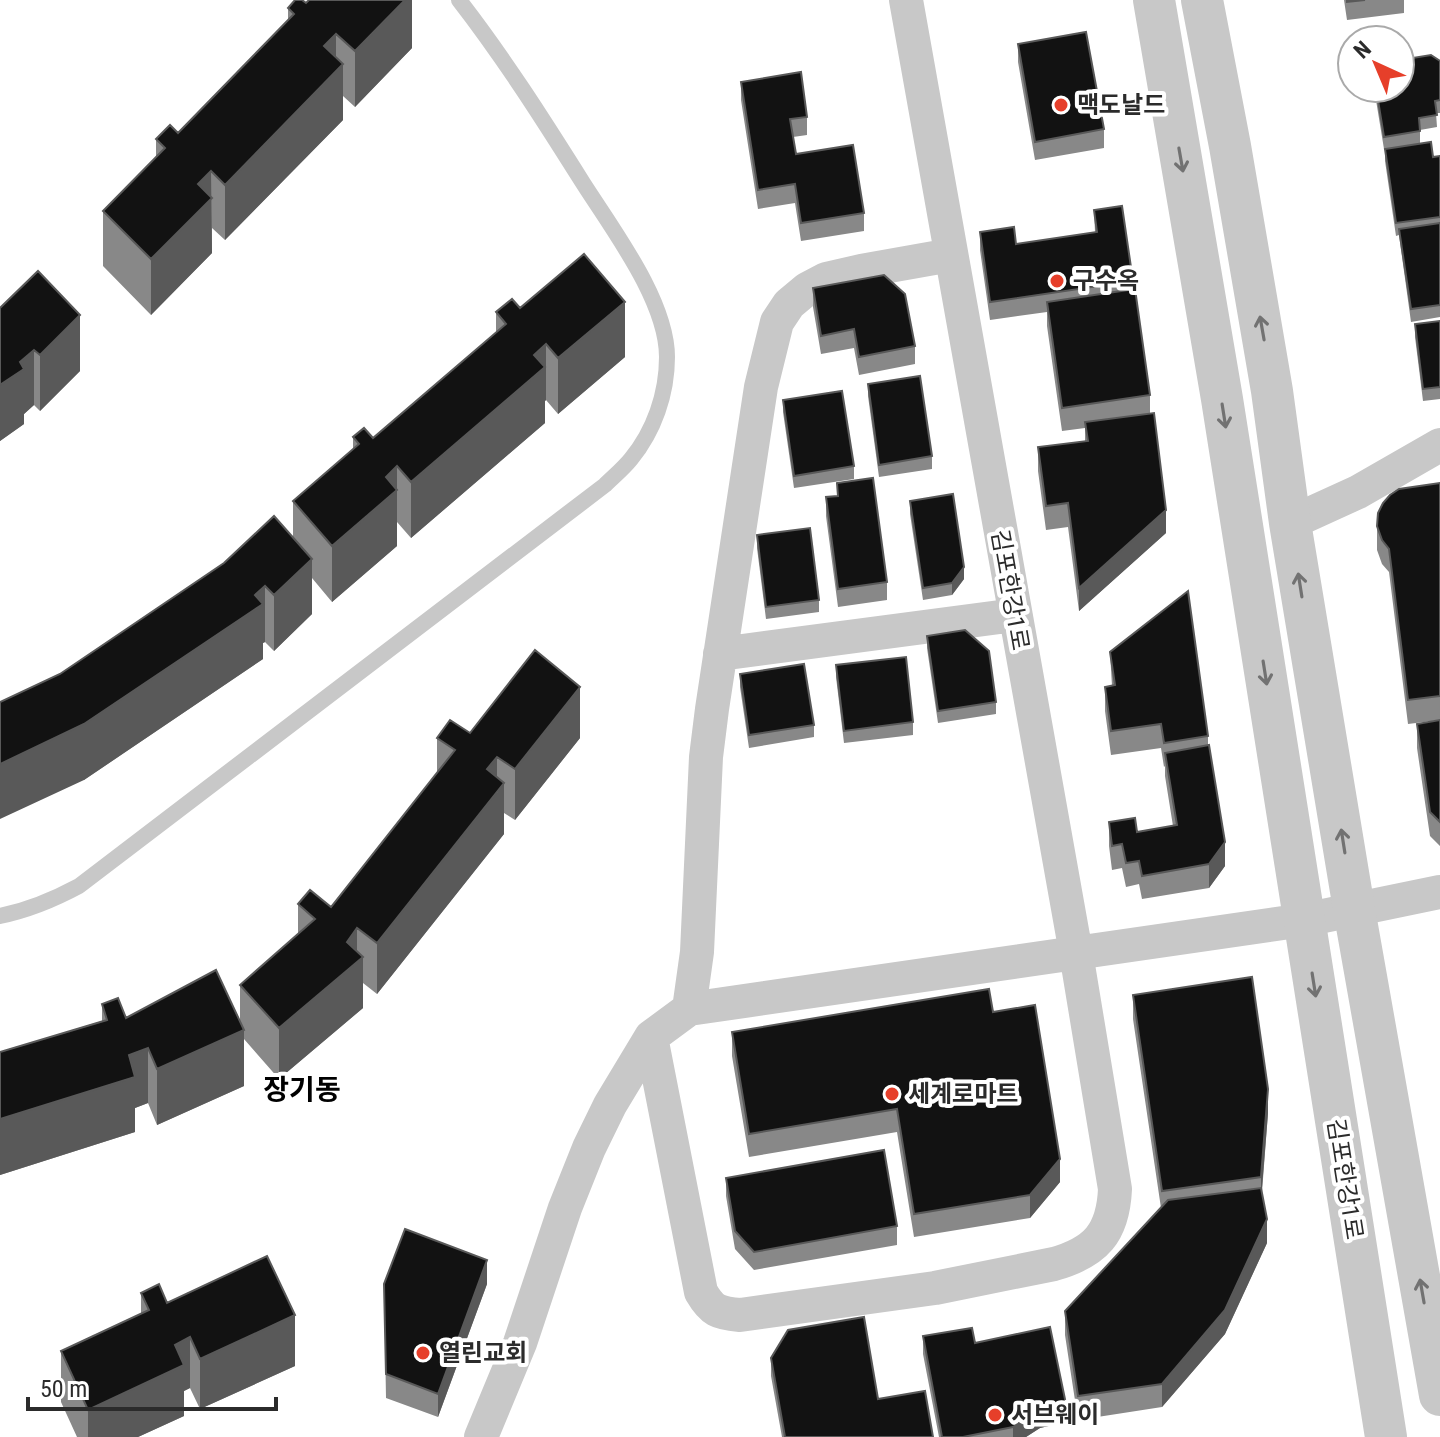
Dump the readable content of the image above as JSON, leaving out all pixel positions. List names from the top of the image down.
{
  "streets": {
    "street": ["김포한강1로"]
  },
  "districts": ["장기동"],
  "places": [
    "맥도날드",
    "구수옥",
    "세계로마트",
    "열린교회",
    "서브웨이"
  ],
  "scale_bar": "50 m",
  "north": "top left"
}
